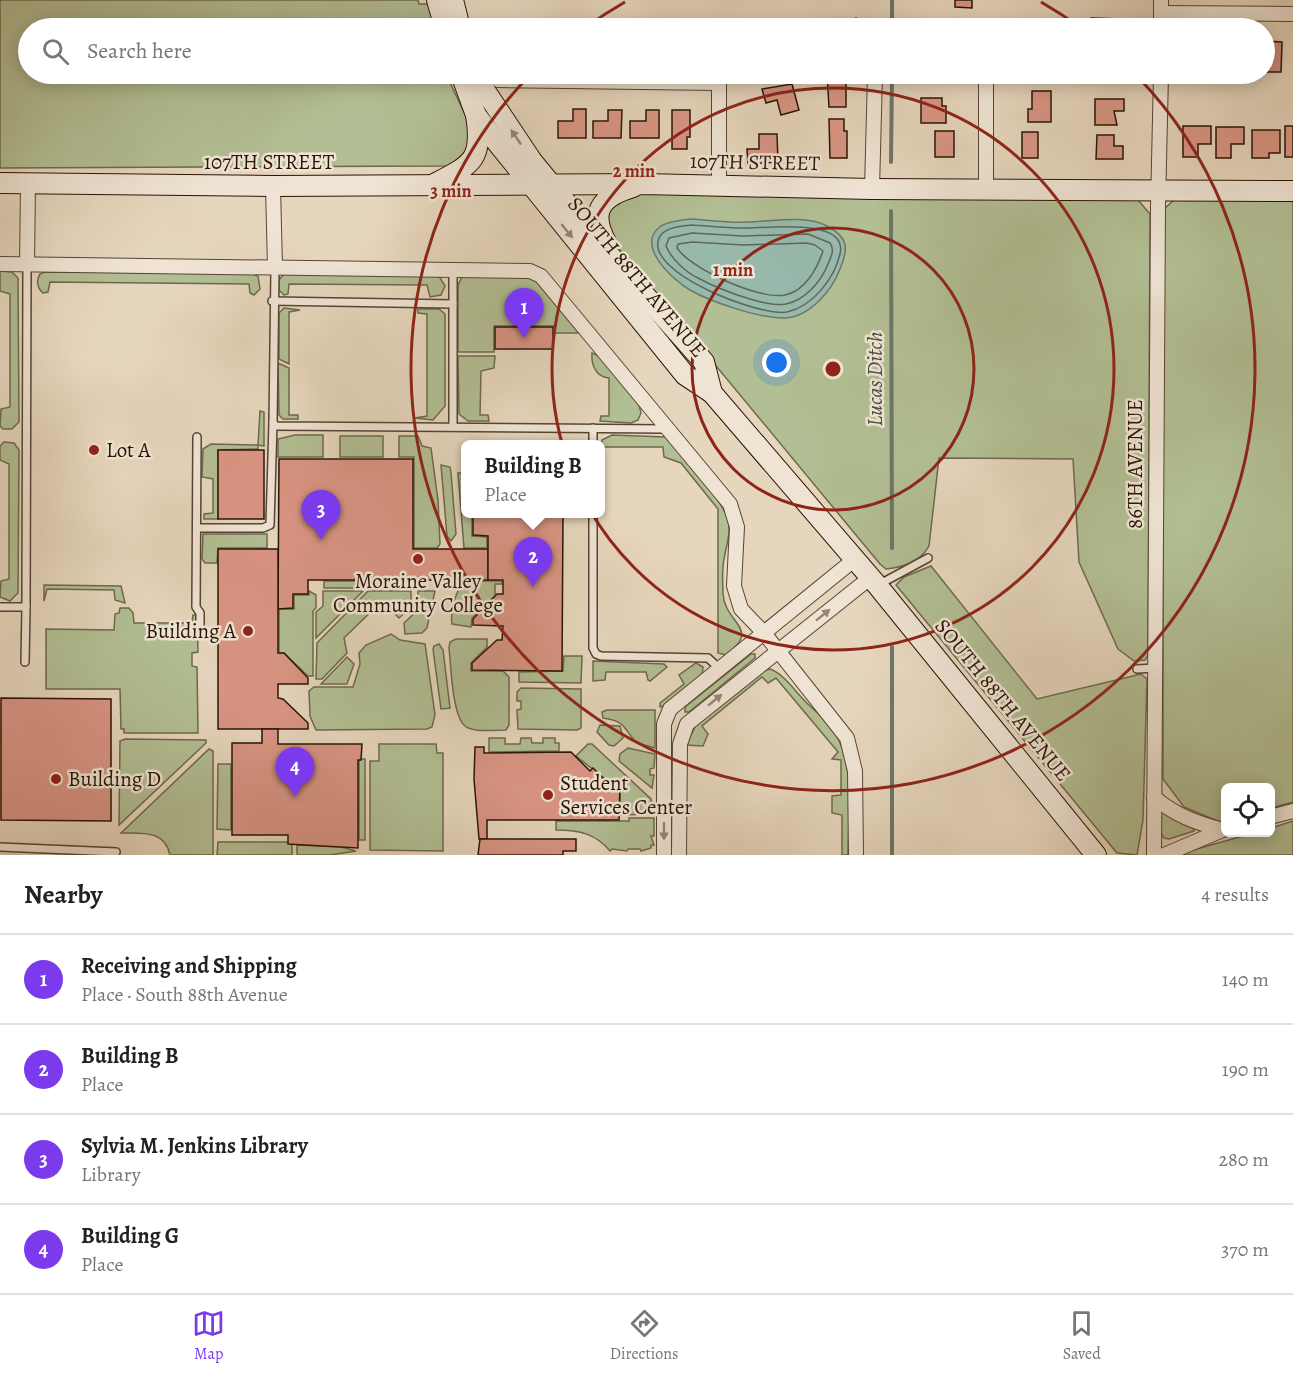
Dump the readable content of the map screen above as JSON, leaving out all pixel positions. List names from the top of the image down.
{
  "streets": {
    "street": ["107TH STREET", "SOUTH 88TH AVENUE", "86TH AVENUE"]
  },
  "crossings": [
    ["107TH STREET", "SOUTH 88TH AVENUE"],
    ["107TH STREET", "86TH AVENUE"]
  ],
  "water": ["Lucas Ditch"],
  "places": [
    "Lot A",
    "Moraine Valley Community College",
    "Building A",
    "Building D",
    "Student Services Center"
  ],
  "page": {
    "search": "Search here",
    "pins": [
      "1",
      "3",
      "2",
      "4"
    ],
    "popup": ["Building B", "Place"],
    "heading": ["Nearby", "4 results"],
    "list": [
      {
        "mark": "1",
        "name": "Receiving and Shipping",
        "note": "Place · South 88th Avenue",
        "value": "140 m"
      },
      {
        "mark": "2",
        "name": "Building B",
        "note": "Place",
        "value": "190 m"
      },
      {
        "mark": "3",
        "name": "Sylvia M. Jenkins Library",
        "note": "Library",
        "value": "280 m"
      },
      {
        "mark": "4",
        "name": "Building G",
        "note": "Place",
        "value": "370 m"
      }
    ],
    "nav": ["Map", "Directions", "Saved"]
  },
  "rings": ["2 min", "3 min", "1 min"]
}
